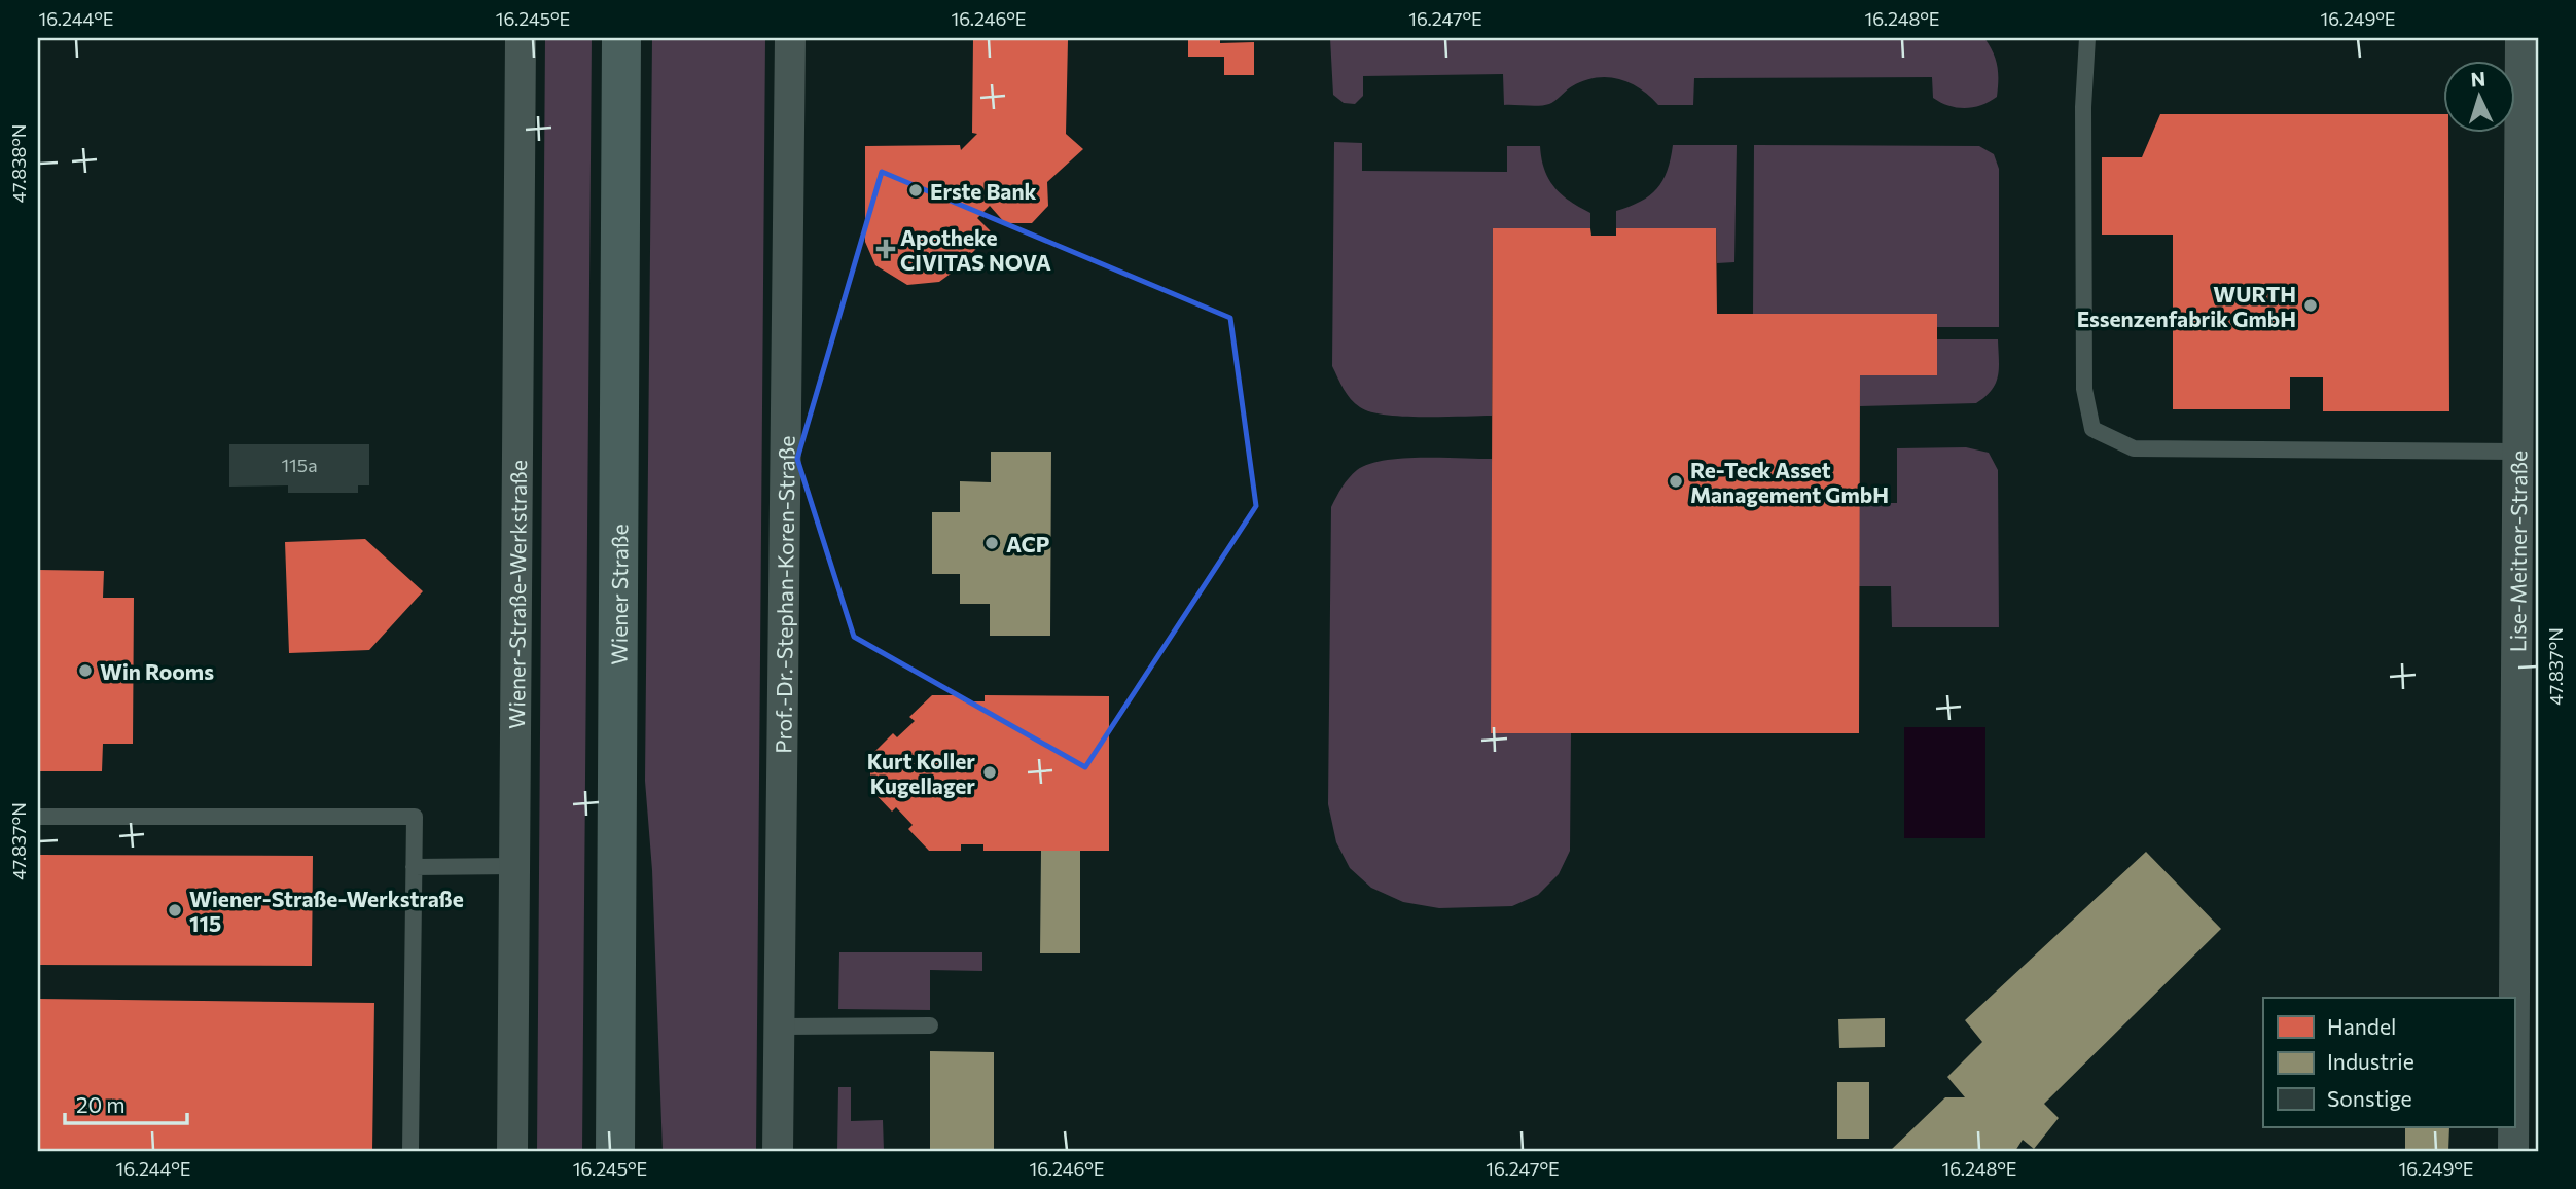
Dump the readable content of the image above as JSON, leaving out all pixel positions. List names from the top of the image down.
{
  "streets": {
    "main road": ["Wiener Straße"],
    "street": ["Lise-Meitner-Straße", "Wiener-Straße-Werkstraße", "Prof.-Dr.-Stephan-Koren-Straße"]
  },
  "places": {
    "other": [
      "Erste Bank",
      "WURTH Essenzenfabrik GmbH",
      "Re-Teck Asset Management GmbH",
      "ACP",
      "Win Rooms",
      "Kurt Koller Kugellager",
      "Wiener-Straße-Werkstraße 115"
    ],
    "health": ["Apotheke CIVITAS NOVA"]
  },
  "house_numbers": ["115a"],
  "legend": ["Handel", "Industrie", "Sonstige"],
  "scale_bar": "20 m",
  "north": "top",
  "coordinates": [
    "16.244°E",
    "16.245°E",
    "16.246°E",
    "16.247°E",
    "16.248°E",
    "16.249°E",
    "47.838°N",
    "47.837°N"
  ]
}
